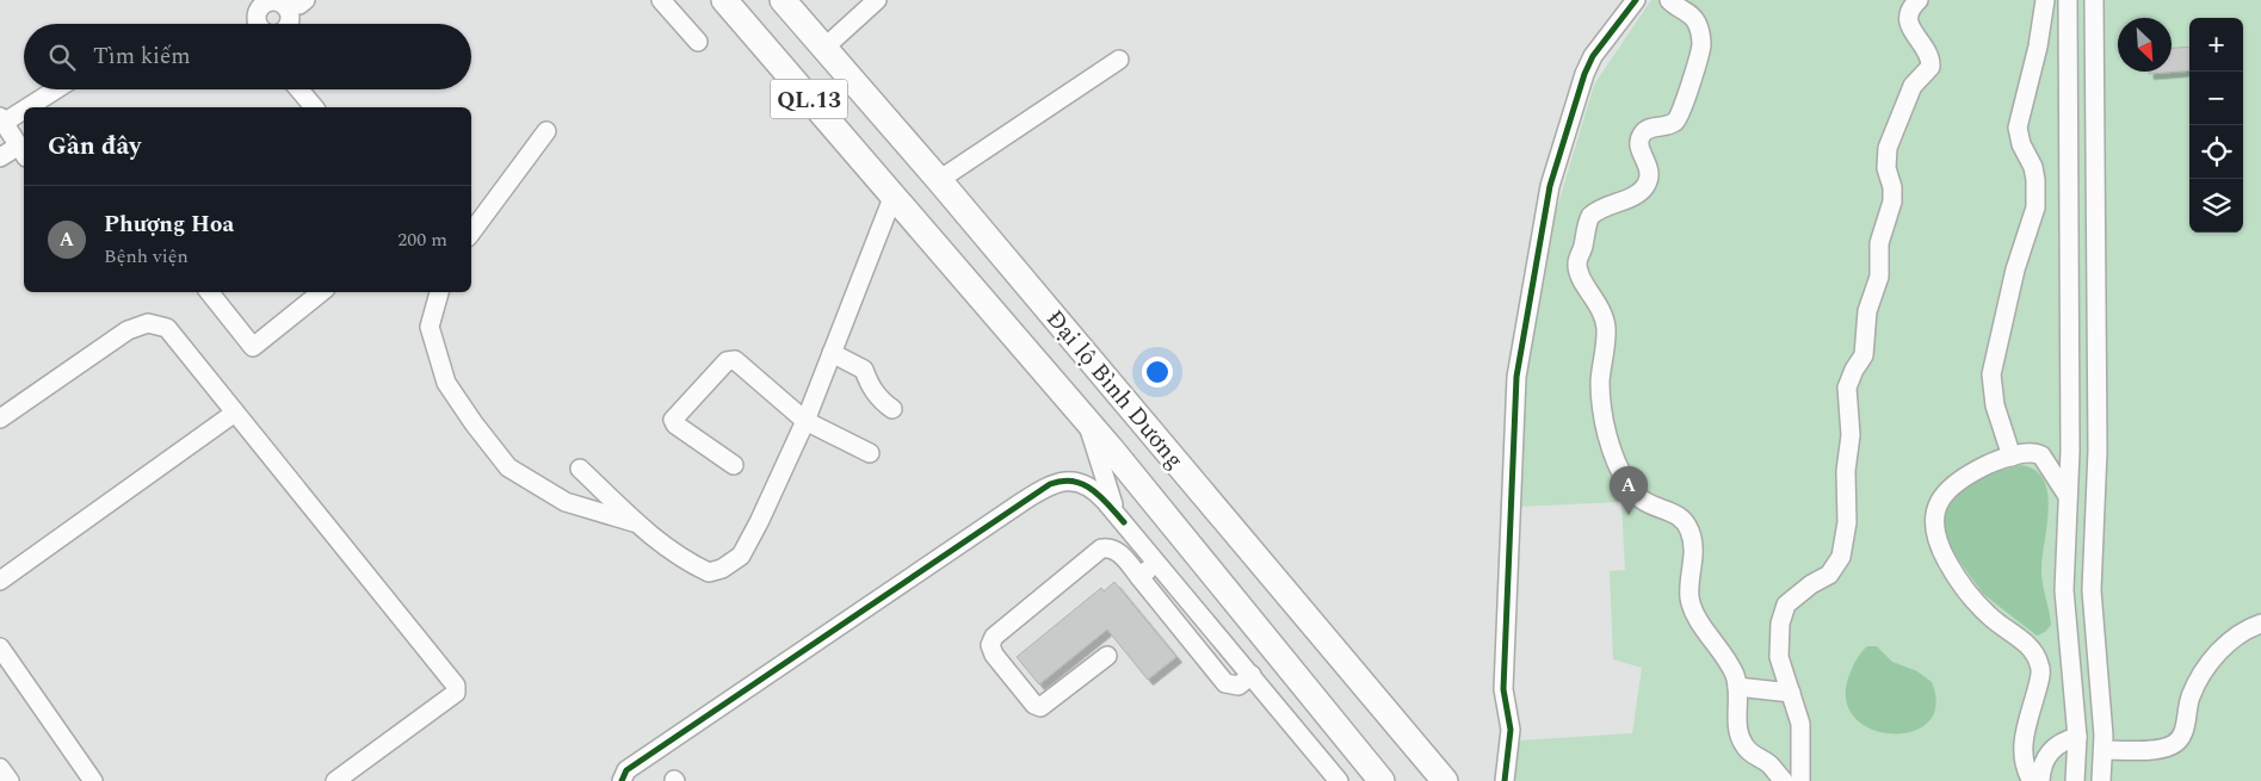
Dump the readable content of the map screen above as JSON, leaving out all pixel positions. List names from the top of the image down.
{
  "streets": {
    "highway": ["QL.13", "Đại lộ Bình Dương"]
  },
  "north": "bottom right",
  "page": {
    "map_buttons": ["+", "−"],
    "search": "Tìm kiếm",
    "heading": "Gần đây",
    "list": [
      {
        "mark": "A",
        "name": "Phượng Hoa",
        "note": "Bệnh viện",
        "value": "200 m"
      }
    ],
    "pins": "A"
  }
}
